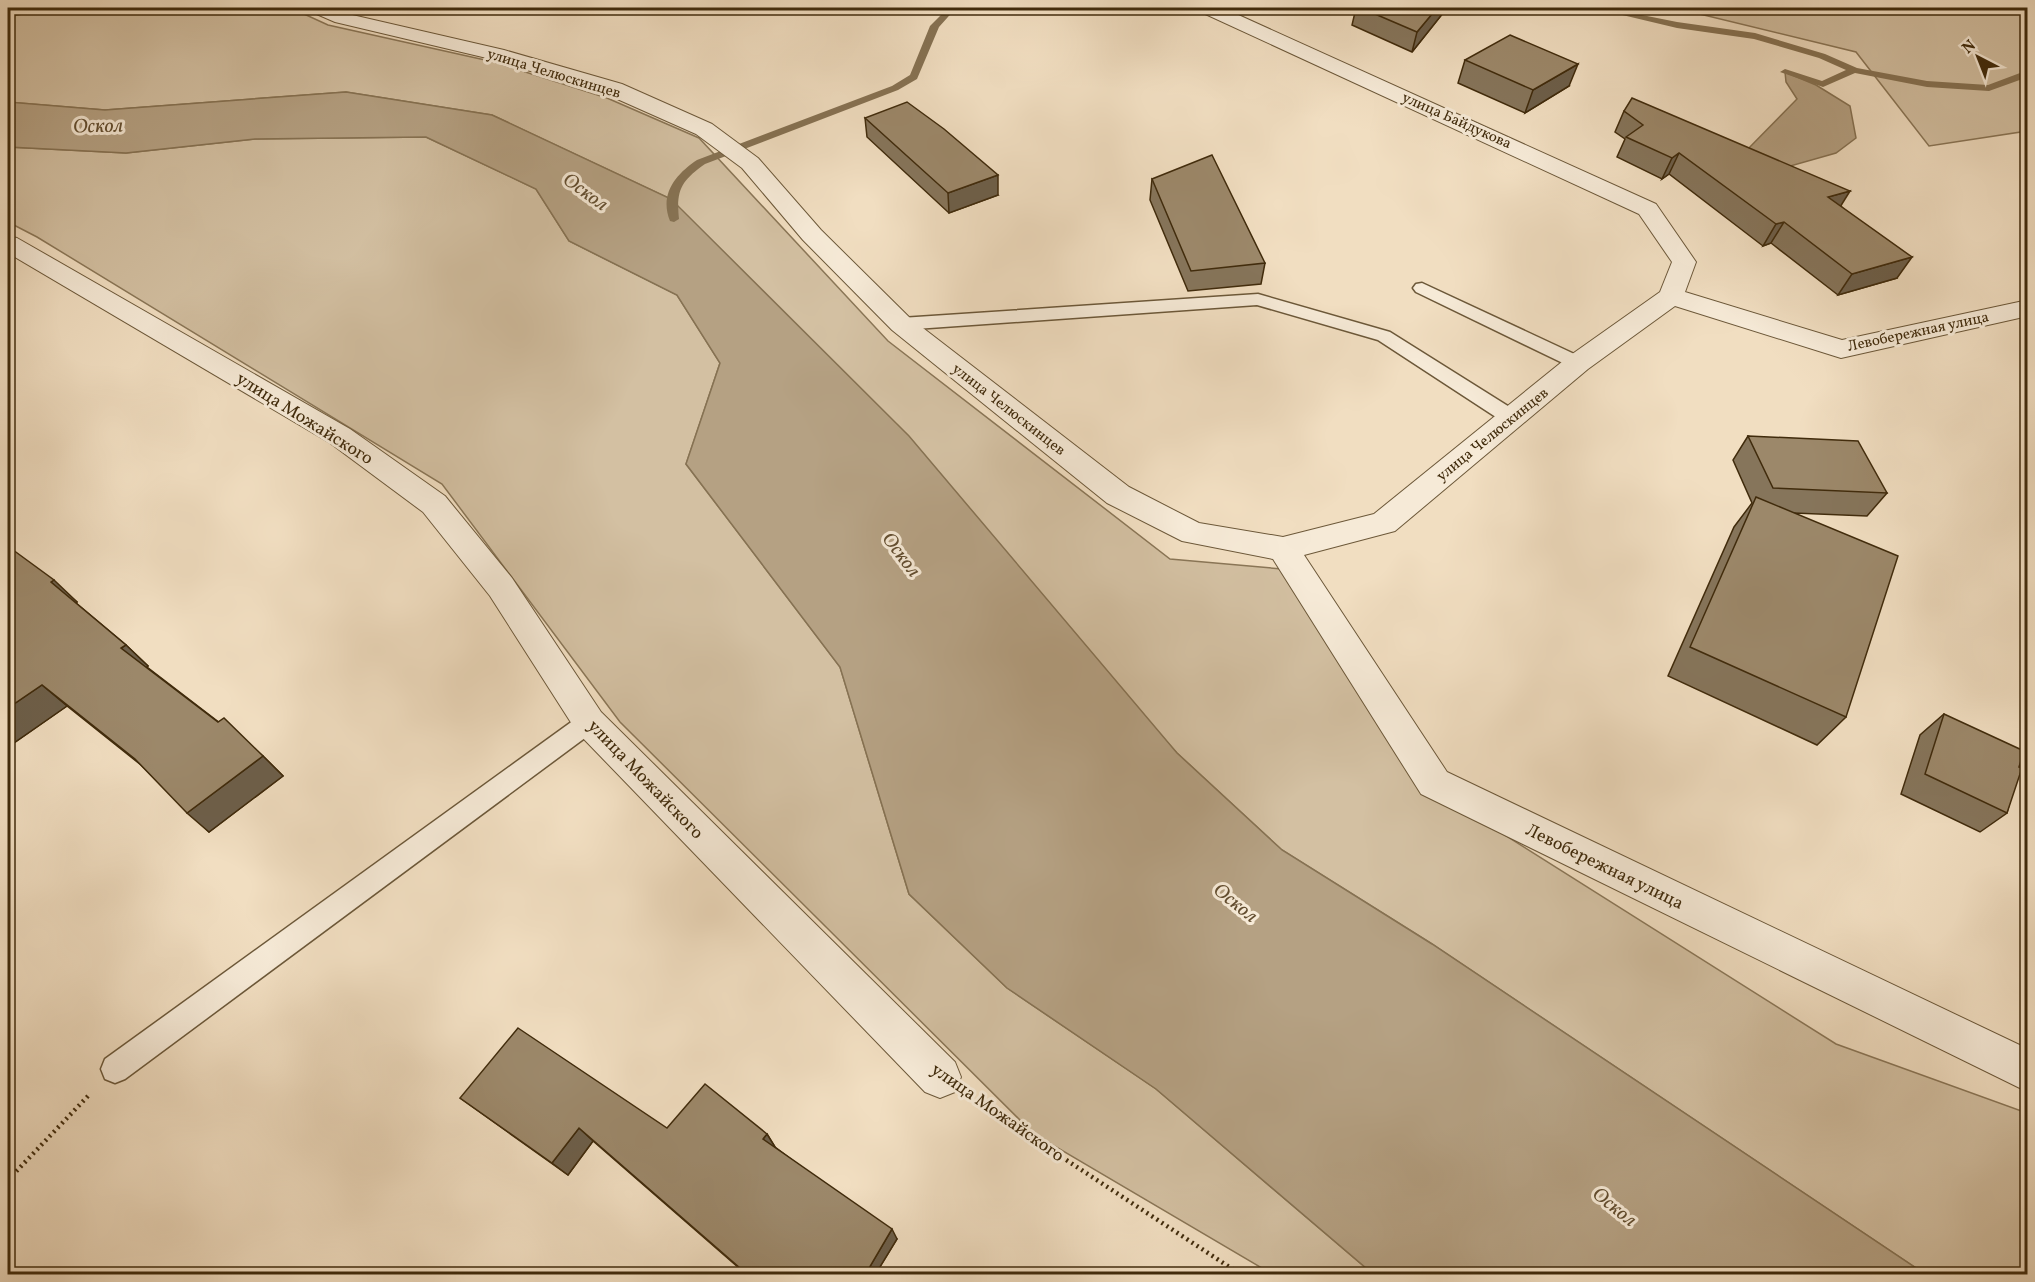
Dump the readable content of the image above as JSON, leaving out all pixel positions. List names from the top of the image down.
{
  "streets": {
    "street": [
      "улица Челюскинцев",
      "улица Байдукова",
      "Левобережная улица",
      "улица Можайского"
    ]
  },
  "crossings": [
    ["улица Челюскинцев", "улица Байдукова"],
    ["улица Челюскинцев", "Левобережная улица"],
    ["улица Байдукова", "Левобережная улица"]
  ],
  "water": ["Оскол"],
  "north": "top left"
}
